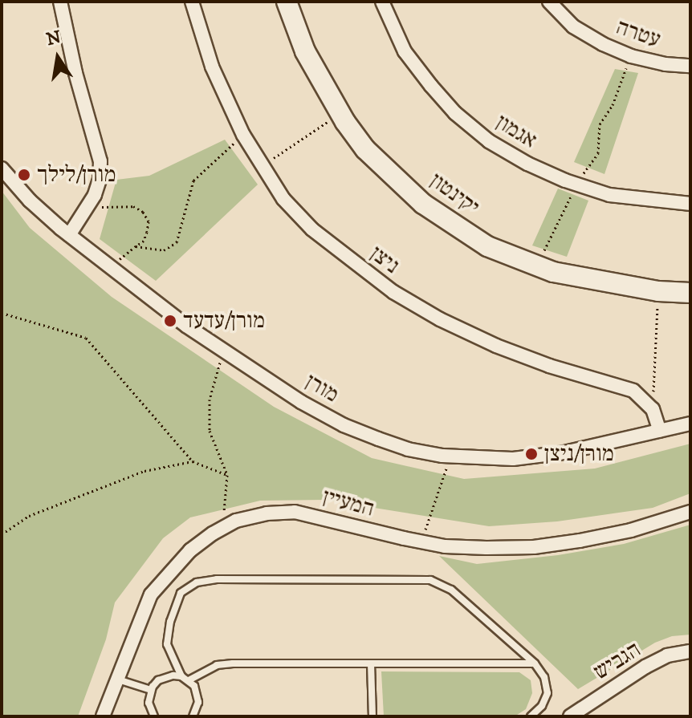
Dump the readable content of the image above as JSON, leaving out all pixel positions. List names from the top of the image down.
{
  "streets": {
    "street": [
      "עטרה",
      "אגמון",
      "יקינטון",
      "ניצן",
      "מורן",
      "המעיין",
      "הגביש"
    ]
  },
  "places": ["מורן/לילך", "מורן/עדעד", "מורן/ניצן"],
  "north": "top"
}
